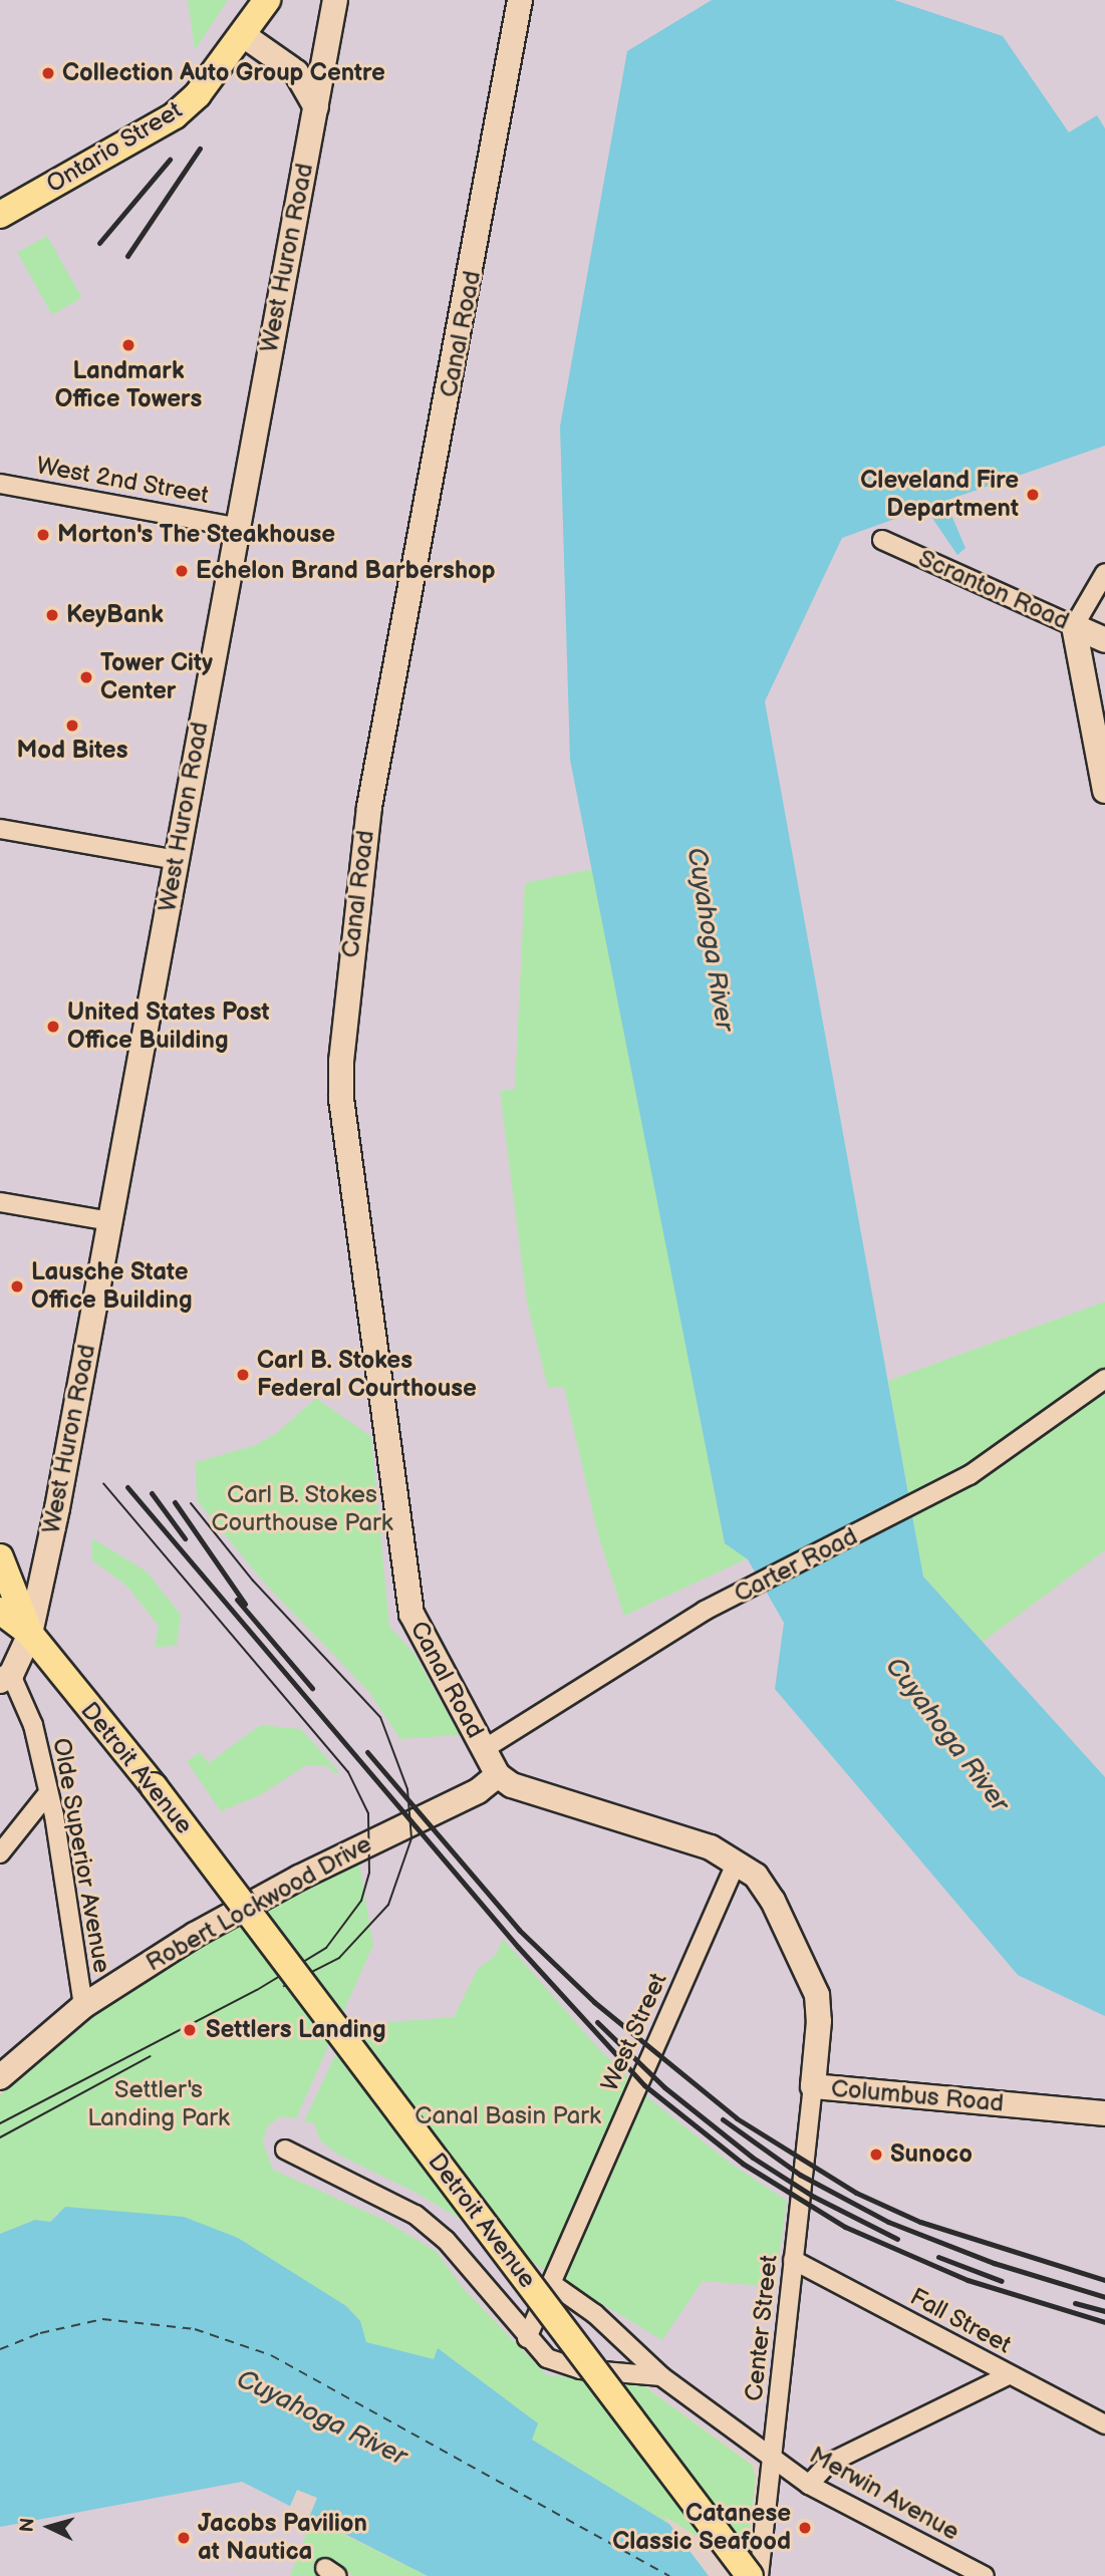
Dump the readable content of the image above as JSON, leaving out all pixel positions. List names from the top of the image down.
{
  "streets": {
    "main road": ["Ontario Street", "Detroit Avenue"],
    "street": [
      "West Huron Road",
      "Canal Road",
      "West 2nd Street",
      "Scranton Road",
      "Carter Road",
      "Olde Superior Avenue",
      "Robert Lockwood Drive",
      "West Street",
      "Columbus Road",
      "Fall Street",
      "Center Street",
      "Merwin Avenue"
    ]
  },
  "crossings": [
    ["West Huron Road", "West 2nd Street"],
    ["West Huron Road", "Detroit Avenue"],
    ["West Huron Road", "Olde Superior Avenue"],
    ["Canal Road", "Carter Road"],
    ["Canal Road", "Robert Lockwood Drive"],
    ["Canal Road", "Columbus Road"],
    ["Olde Superior Avenue", "Robert Lockwood Drive"],
    ["Robert Lockwood Drive", "Columbus Road"],
    ["West Street", "Columbus Road"],
    ["West Street", "Merwin Avenue"],
    ["Columbus Road", "Center Street"],
    ["Fall Street", "Center Street"],
    ["Center Street", "Merwin Avenue"]
  ],
  "water": ["Cuyahoga River"],
  "parks": ["Carl B. Stokes Courthouse Park", "Settler's Landing Park", "Canal Basin Park"],
  "places": [
    "Collection Auto Group Centre",
    "Landmark Office Towers",
    "Cleveland Fire Department",
    "Morton's The Steakhouse",
    "Echelon Brand Barbershop",
    "KeyBank",
    "Tower City Center",
    "Mod Bites",
    "United States Post Office Building",
    "Lausche State Office Building",
    "Carl B. Stokes Federal Courthouse",
    "Settlers Landing",
    "Sunoco",
    "Catanese Classic Seafood",
    "Jacobs Pavilion at Nautica"
  ],
  "north": "left"
}
